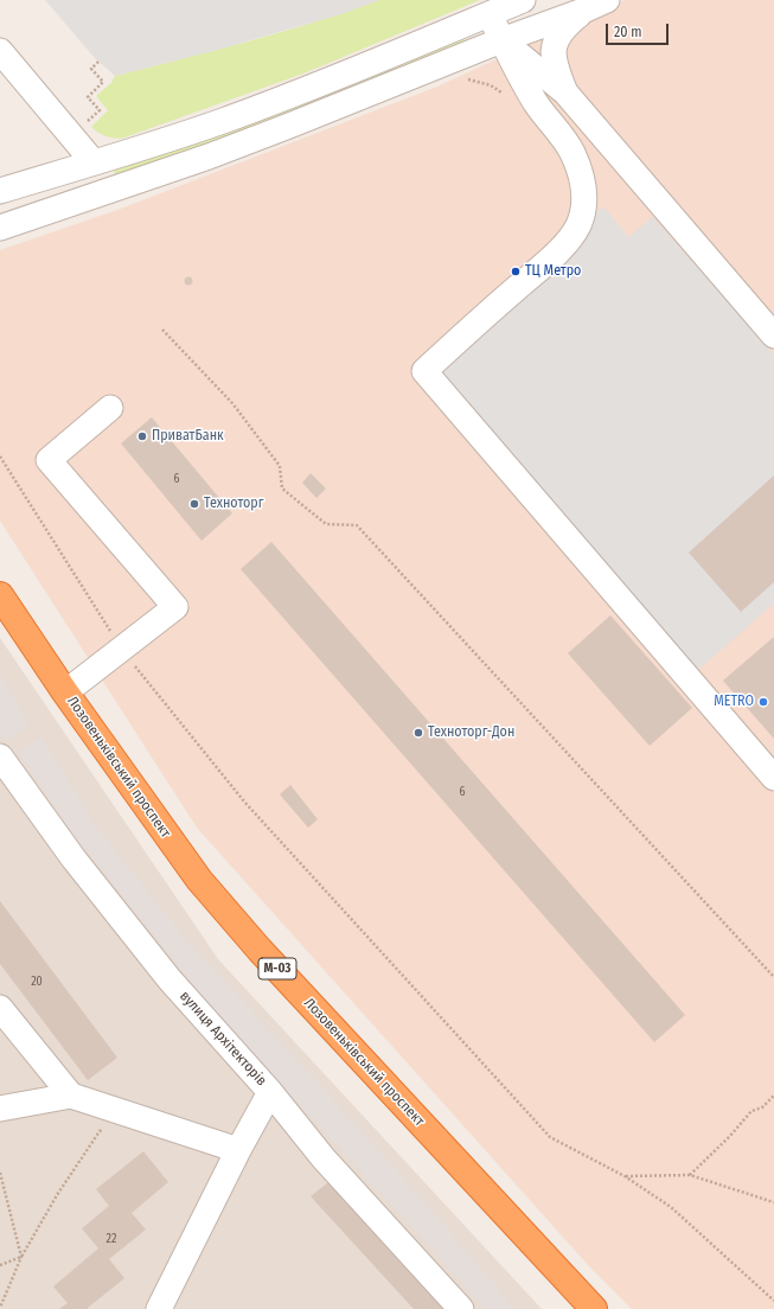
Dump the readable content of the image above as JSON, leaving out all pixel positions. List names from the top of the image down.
{
  "streets": {
    "highway": ["Лозовеньківський проспект", "М-03"],
    "street": ["вулиця Архітекторів"]
  },
  "places": [
    "ТЦ Метро",
    "ПриватБанк",
    "Техноторг",
    "METRO",
    "Техноторг-Дон"
  ],
  "house_numbers": [
    "6",
    "6",
    "20",
    "22"
  ],
  "scale_bar": "20 m"
}
